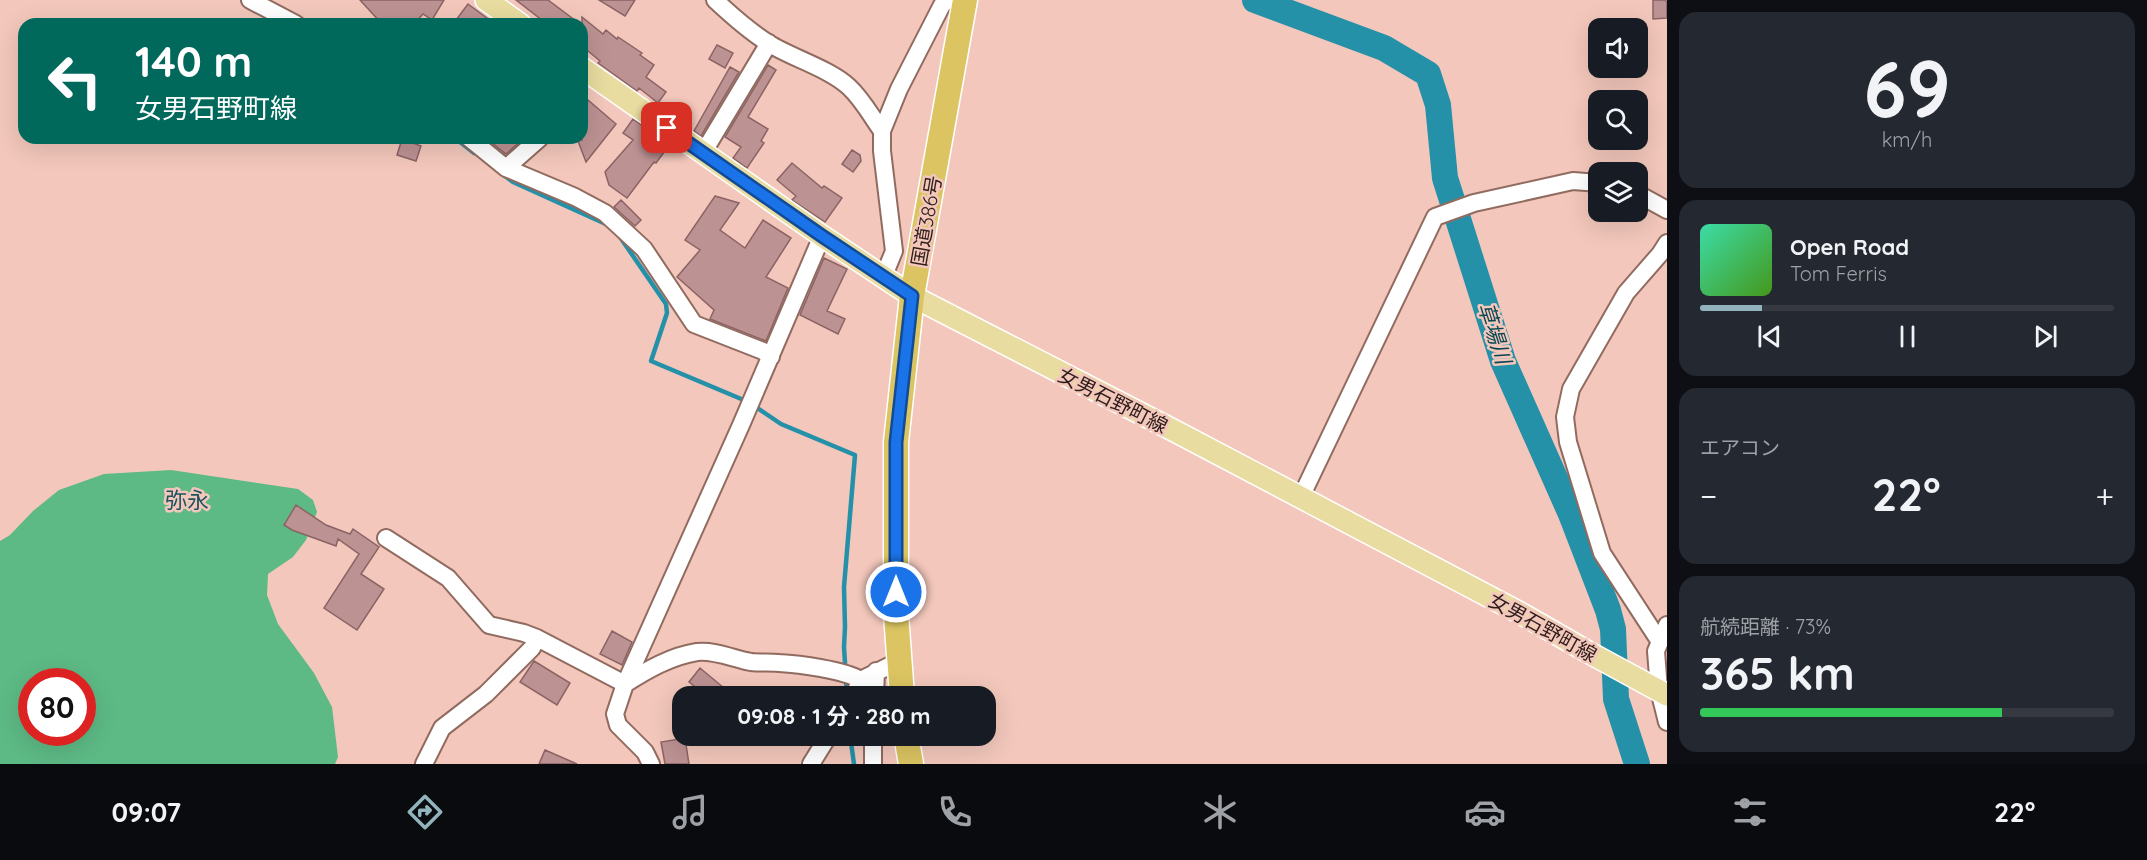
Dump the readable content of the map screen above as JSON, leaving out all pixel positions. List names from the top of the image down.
{
  "streets": {
    "highway": ["国道386号"],
    "main road": ["女男石野町線"]
  },
  "crossings": [
    ["国道386号", "女男石野町線"]
  ],
  "districts": ["弥永"],
  "water": ["草場川"],
  "page": {
    "tile": [
      ["69", "km/h"],
      "エアコン",
      ["航続距離 · 73%", "365 km"]
    ],
    "turn": ["140 m", "女男石野町線"],
    "song": ["Open Road", "Tom Ferris"],
    "heat": ["−", "22°", "+"],
    "limit": "80",
    "trip": "09:08 · 1 分 · 280 m",
    "tabs": ["09:07", "22°"]
  }
}
